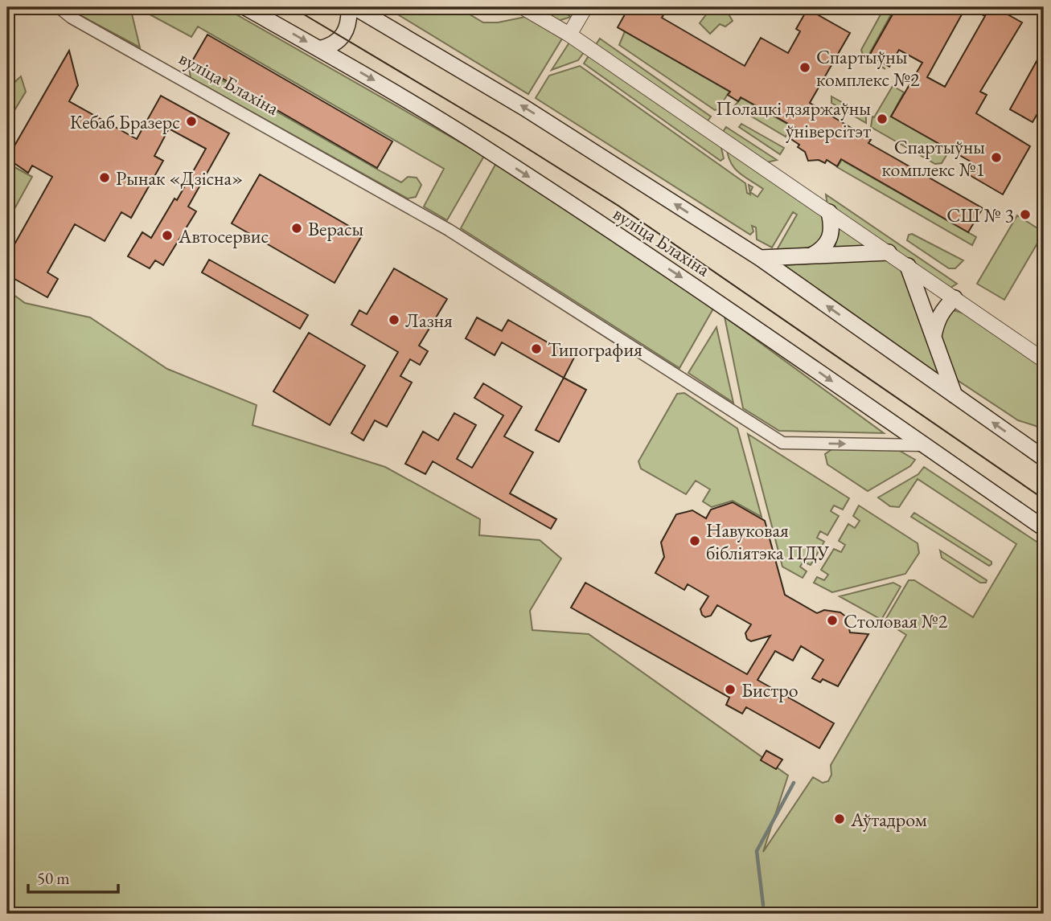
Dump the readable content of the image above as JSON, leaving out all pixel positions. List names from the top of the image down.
{
  "streets": {
    "main road": ["вуліца Блахіна"]
  },
  "places": [
    "Спартыўны комплекс №2",
    "Полацкі дзяржаўны ўніверсітэт",
    "Кебаб Бразерс",
    "Спартыўны комплекс №1",
    "Рынак «Дзісна»",
    "СШ № 3",
    "Верасы",
    "Автосервис",
    "Лазня",
    "Типография",
    "Навуковая бібліятэка ПДУ",
    "Столовая №2",
    "Бистро",
    "Аўтадром"
  ],
  "scale_bar": "50 m"
}
